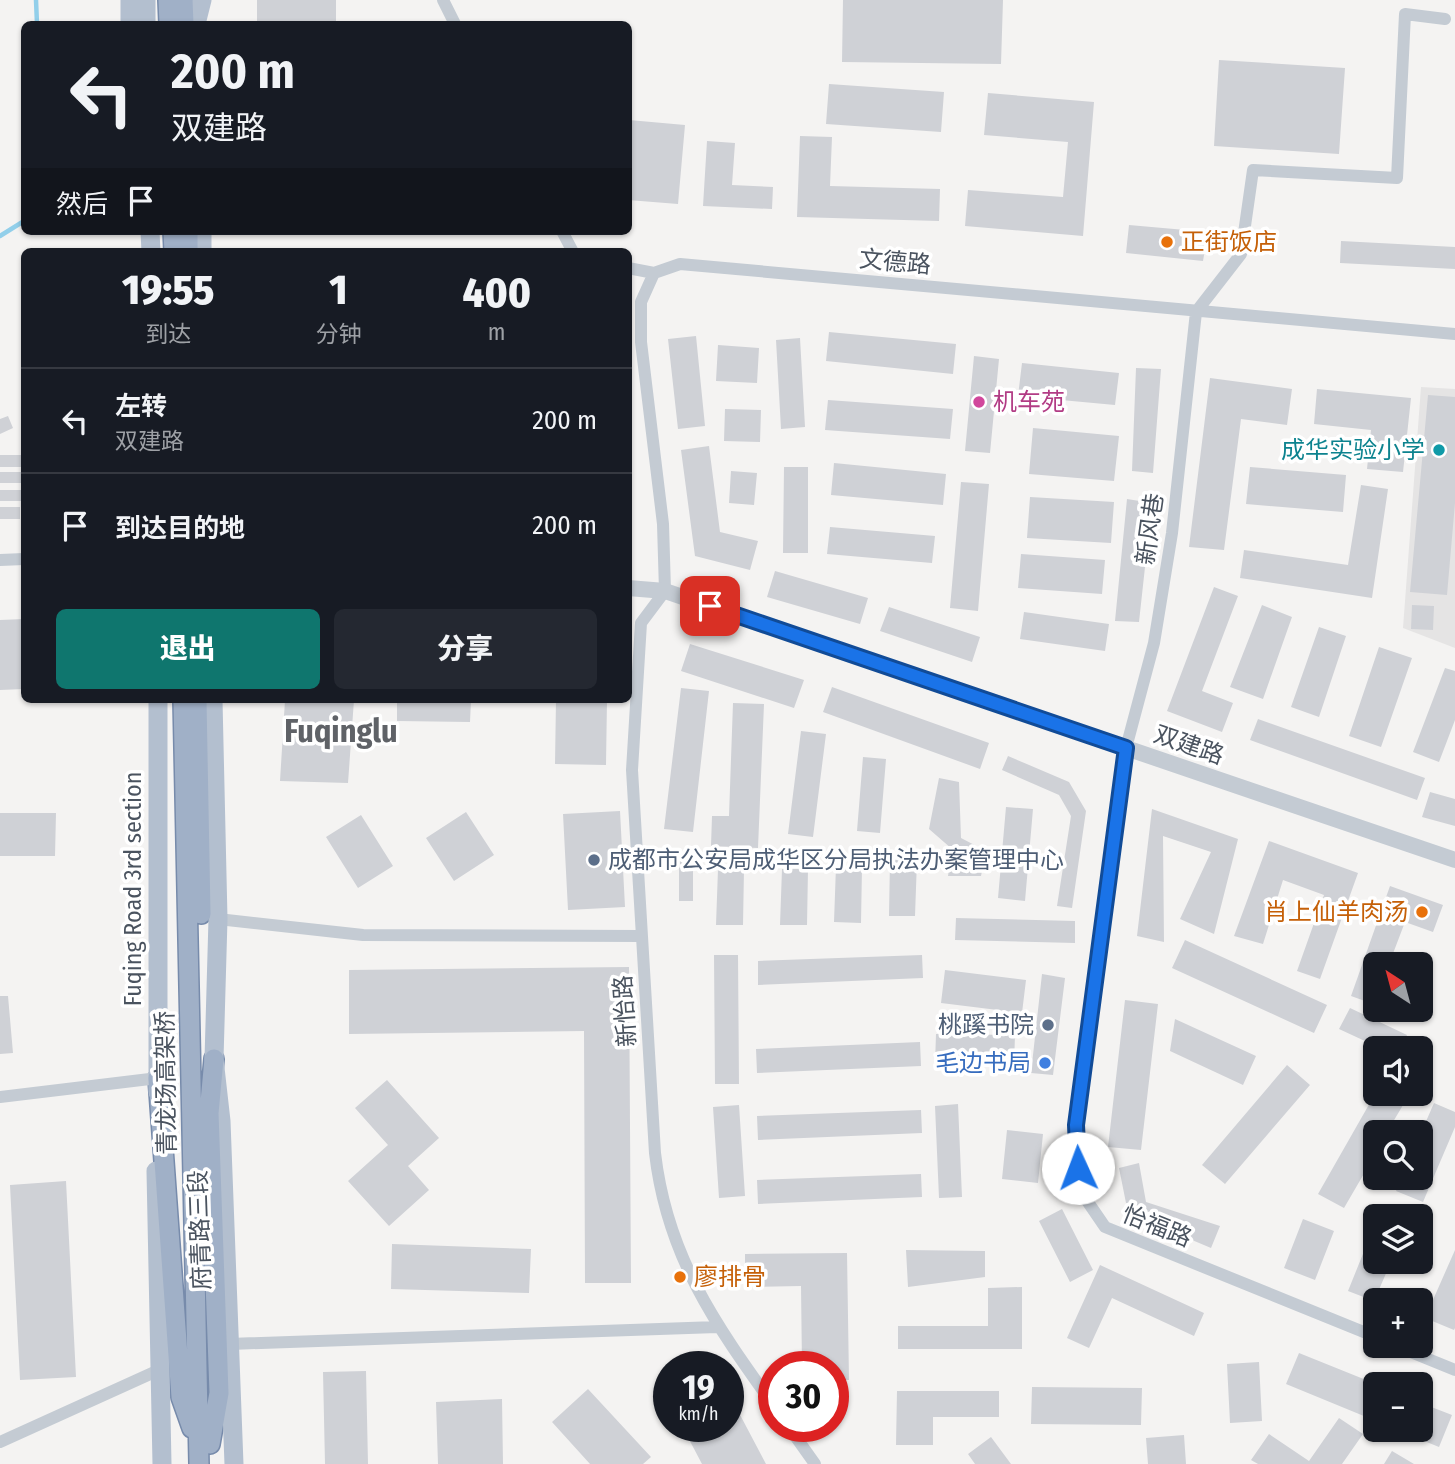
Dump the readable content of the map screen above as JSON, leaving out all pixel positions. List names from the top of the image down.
{
  "streets": {
    "highway": ["青龙场高架桥"],
    "main road": ["Fuqing Road 3rd section", "府青路三段"],
    "street": [
      "文德路",
      "新风巷",
      "双建路",
      "新怡路",
      "怡福路"
    ]
  },
  "crossings": [
    ["文德路", "新风巷"],
    ["新风巷", "双建路"],
    ["新风巷", "怡福路"],
    ["双建路", "新怡路"],
    ["双建路", "怡福路"],
    ["Fuqing Road 3rd section", "府青路三段"]
  ],
  "districts": ["Fuqinglu"],
  "places": [
    "正街饭店",
    "机车苑",
    "成华实验小学",
    "成都市公安局成华区分局执法办案管理中心",
    "肖上仙羊肉汤",
    "桃蹊书院",
    "毛边书局",
    "廖排骨"
  ],
  "north": "top left",
  "page": {
    "turn": ["200 m", "双建路"],
    "then": "然后",
    "eta": [
      "19:55",
      "到达",
      "1",
      "分钟",
      "400",
      "m"
    ],
    "list": [
      {
        "name": "左转",
        "note": "双建路",
        "value": "200 m"
      },
      {
        "name": "到达目的地",
        "value": "200 m"
      }
    ],
    "buttons": ["退出", "分享"],
    "map_buttons": ["+", "−"],
    "speed": "19 km/h",
    "limit": "30"
  }
}
